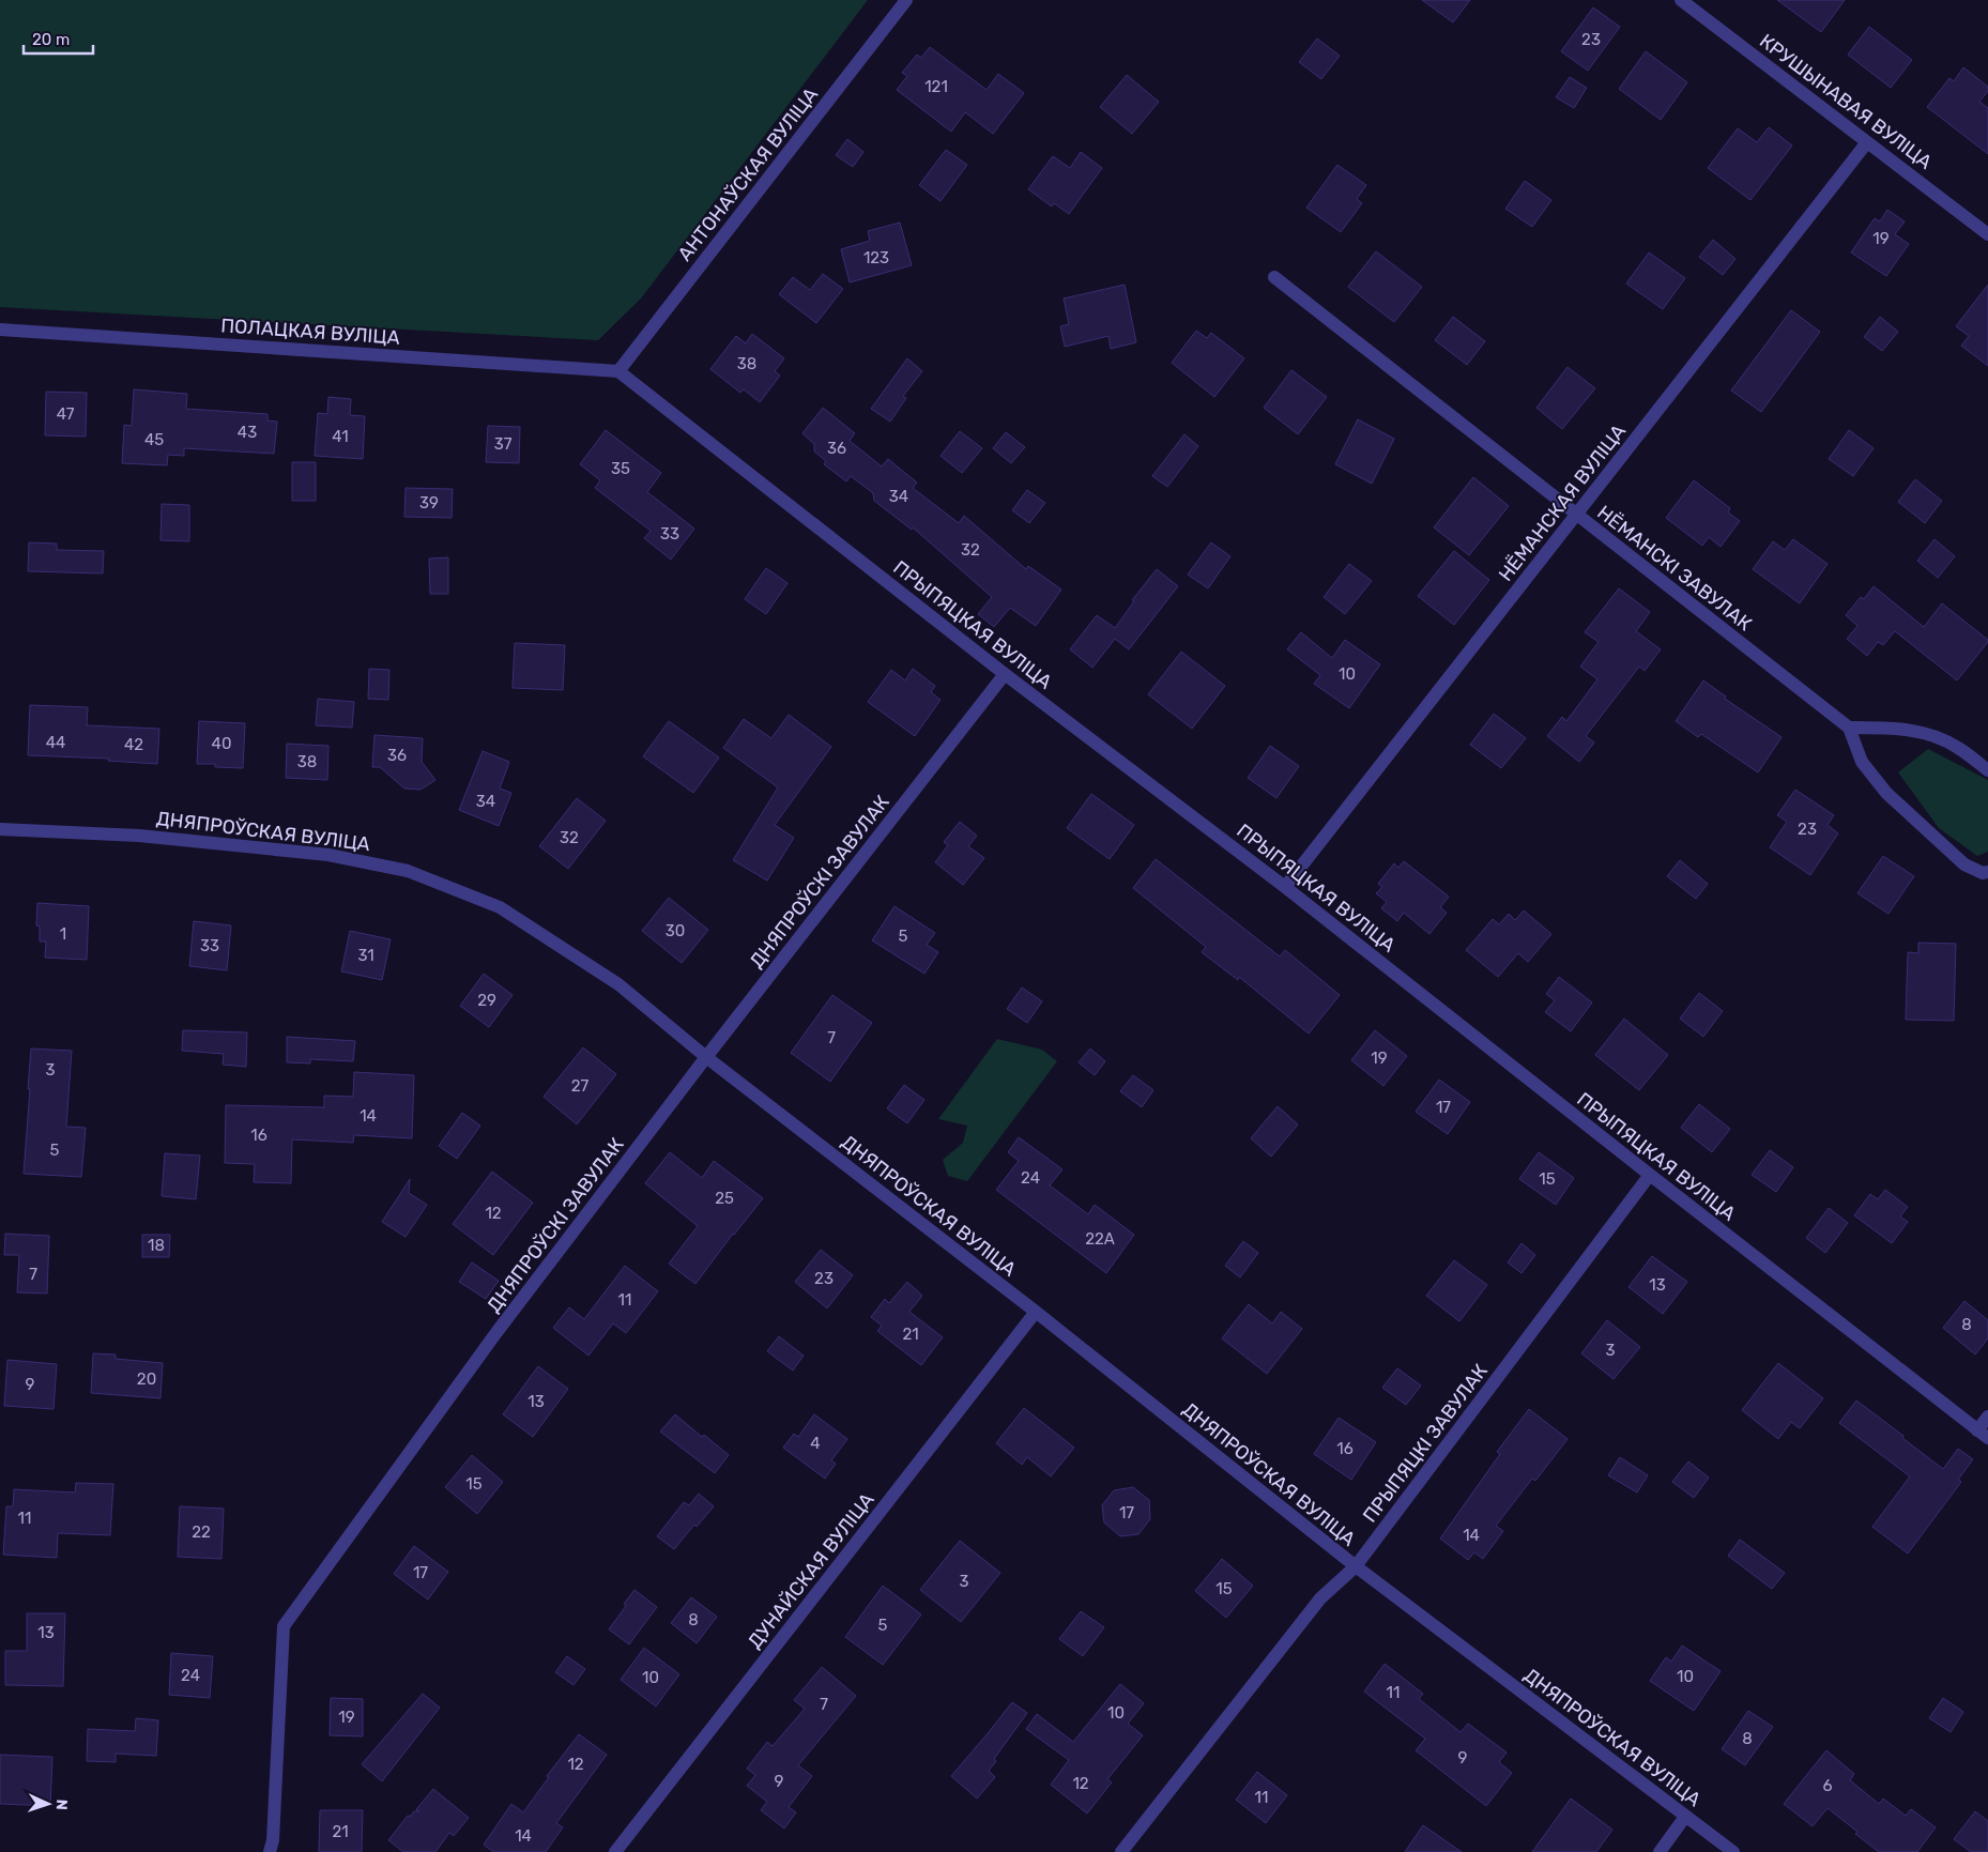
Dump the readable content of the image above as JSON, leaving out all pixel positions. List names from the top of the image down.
{
  "streets": {
    "street": [
      "КРУШЫНАВАЯ ВУЛІЦА",
      "АНТОНАЎСКАЯ ВУЛІЦА",
      "ПОЛАЦКАЯ ВУЛІЦА",
      "НЁМАНСКАЯ ВУЛІЦА",
      "НЁМАНСКІ ЗАВУЛАК",
      "ПРЫПЯЦКАЯ ВУЛІЦА",
      "ДНЯПРОЎСКАЯ ВУЛІЦА",
      "ДНЯПРОЎСКІ ЗАВУЛАК",
      "ПРЫПЯЦКІ ЗАВУЛАК",
      "ДУНАЙСКАЯ ВУЛІЦА"
    ]
  },
  "crossings": [
    ["КРУШЫНАВАЯ ВУЛІЦА", "НЁМАНСКАЯ ВУЛІЦА"],
    ["АНТОНАЎСКАЯ ВУЛІЦА", "ПОЛАЦКАЯ ВУЛІЦА"],
    ["АНТОНАЎСКАЯ ВУЛІЦА", "ПРЫПЯЦКАЯ ВУЛІЦА"],
    ["ПОЛАЦКАЯ ВУЛІЦА", "ПРЫПЯЦКАЯ ВУЛІЦА"],
    ["НЁМАНСКАЯ ВУЛІЦА", "НЁМАНСКІ ЗАВУЛАК"],
    ["НЁМАНСКАЯ ВУЛІЦА", "ПРЫПЯЦКАЯ ВУЛІЦА"],
    ["ПРЫПЯЦКАЯ ВУЛІЦА", "ДНЯПРОЎСКІ ЗАВУЛАК"],
    ["ПРЫПЯЦКАЯ ВУЛІЦА", "ПРЫПЯЦКІ ЗАВУЛАК"],
    ["ДНЯПРОЎСКАЯ ВУЛІЦА", "ДНЯПРОЎСКІ ЗАВУЛАК"],
    ["ДНЯПРОЎСКАЯ ВУЛІЦА", "ПРЫПЯЦКІ ЗАВУЛАК"],
    ["ДНЯПРОЎСКАЯ ВУЛІЦА", "ДУНАЙСКАЯ ВУЛІЦА"]
  ],
  "house_numbers": [
    "23",
    "121",
    "19",
    "123",
    "38",
    "47",
    "43",
    "41",
    "45",
    "37",
    "36",
    "35",
    "34",
    "39",
    "33",
    "32",
    "10",
    "44",
    "40",
    "42",
    "36",
    "38",
    "34",
    "23",
    "32",
    "30",
    "1",
    "5",
    "33",
    "31",
    "29",
    "7",
    "19",
    "3",
    "27",
    "17",
    "14",
    "16",
    "5",
    "24",
    "15",
    "25",
    "12",
    "22А",
    "18",
    "7",
    "23",
    "13",
    "11",
    "8",
    "21",
    "3",
    "20",
    "9",
    "13",
    "4",
    "16",
    "15",
    "17",
    "11",
    "22",
    "14",
    "17",
    "3",
    "15",
    "8",
    "5",
    "13",
    "24",
    "10",
    "10",
    "11",
    "7",
    "10",
    "19",
    "8",
    "9",
    "12",
    "9",
    "12",
    "6",
    "11",
    "21",
    "14"
  ],
  "scale_bar": "20 m",
  "north": "right"
}
